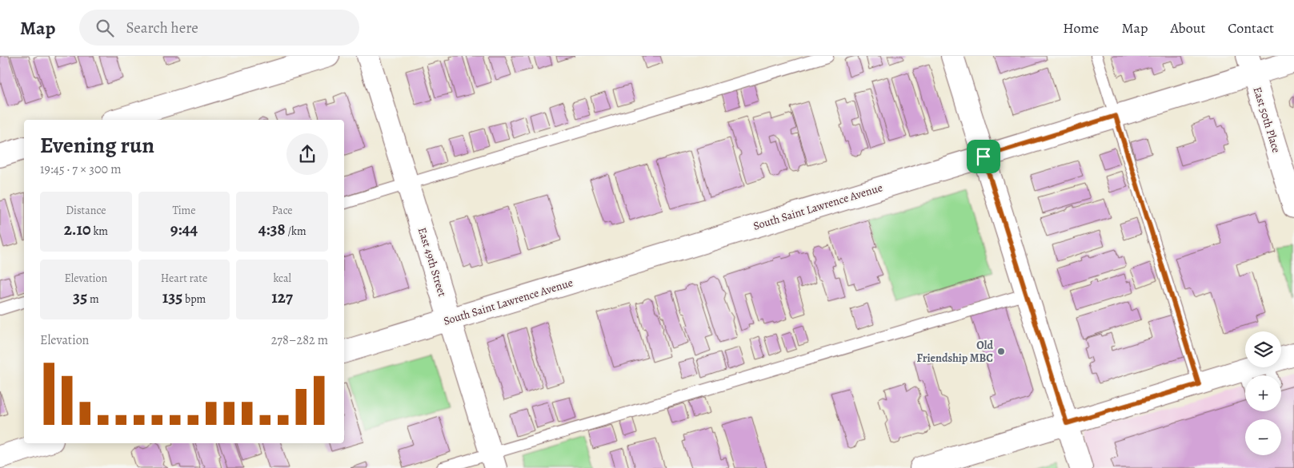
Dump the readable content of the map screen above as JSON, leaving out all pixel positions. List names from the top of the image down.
{
  "streets": {
    "street": ["East 50th Place", "South Saint Lawrence Avenue", "East 49th Street"]
  },
  "crossings": [
    ["East 50th Place", "South Saint Lawrence Avenue"],
    ["South Saint Lawrence Avenue", "East 49th Street"]
  ],
  "places": ["Old Friendship MBC"],
  "page": {
    "header": "Map",
    "search": "Search here",
    "nav": [
      "Home",
      "Map",
      "About",
      "Contact"
    ],
    "heading": ["Evening run", "19:45 · 7 × 300 m"],
    "stats": [
      ["Distance", "2.10 km"],
      ["Time", "9:44"],
      ["Pace", "4:38 /km"],
      ["Elevation", "35 m"],
      ["Heart rate", "135 bpm"],
      ["kcal", "127"]
    ],
    "chart": ["Elevation", "278–282 m"],
    "map_buttons": ["+", "−"]
  }
}
